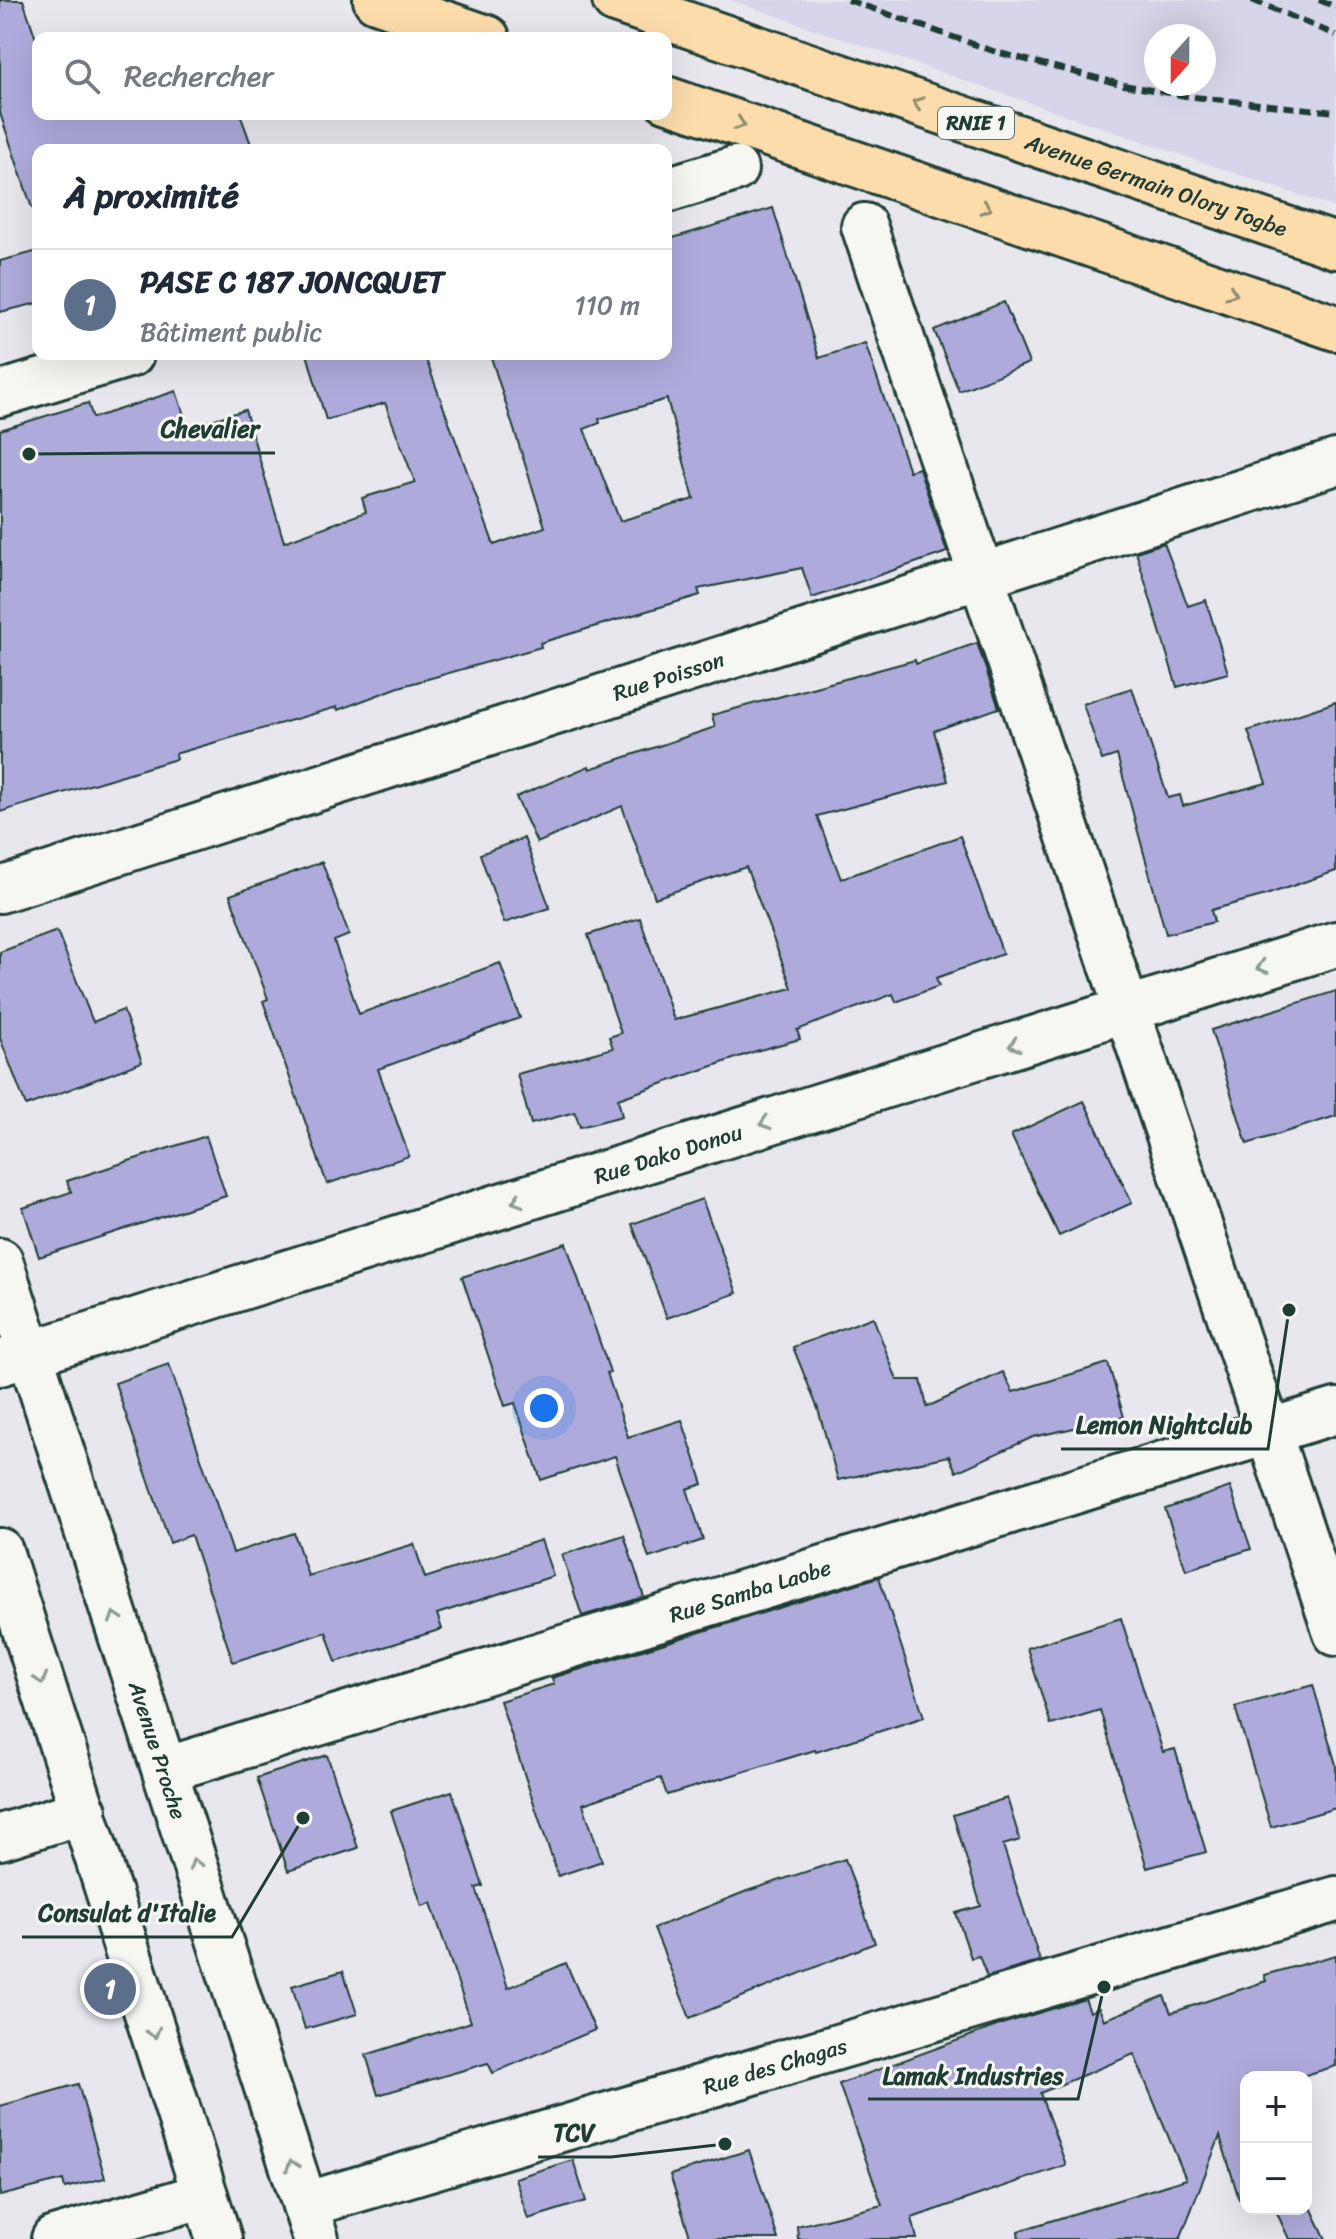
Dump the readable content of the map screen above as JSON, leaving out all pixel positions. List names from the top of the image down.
{
  "streets": {
    "highway": ["RNIE 1", "Avenue Germain Olory Togbe"],
    "street": [
      "Rue Poisson",
      "Rue Dako Donou",
      "Rue Samba Laobe",
      "Avenue Proche",
      "Rue des Chagas"
    ]
  },
  "crossings": [
    ["Rue Dako Donou", "Avenue Proche"],
    ["Rue Samba Laobe", "Avenue Proche"],
    ["Avenue Proche", "Rue des Chagas"]
  ],
  "one_way": ["Rue Dako Donou"],
  "places": [
    "Chevalier",
    "Lemon Nightclub",
    "Consulat d'Italie",
    "Lamak Industries",
    "TCV"
  ],
  "north": "bottom",
  "page": {
    "search": "Rechercher",
    "heading": "À proximité",
    "list": [
      {
        "mark": "1",
        "name": "PASE C 187 JONCQUET",
        "note": "Bâtiment public",
        "value": "110 m"
      }
    ],
    "pins": "1",
    "map_buttons": ["+", "−"]
  }
}
